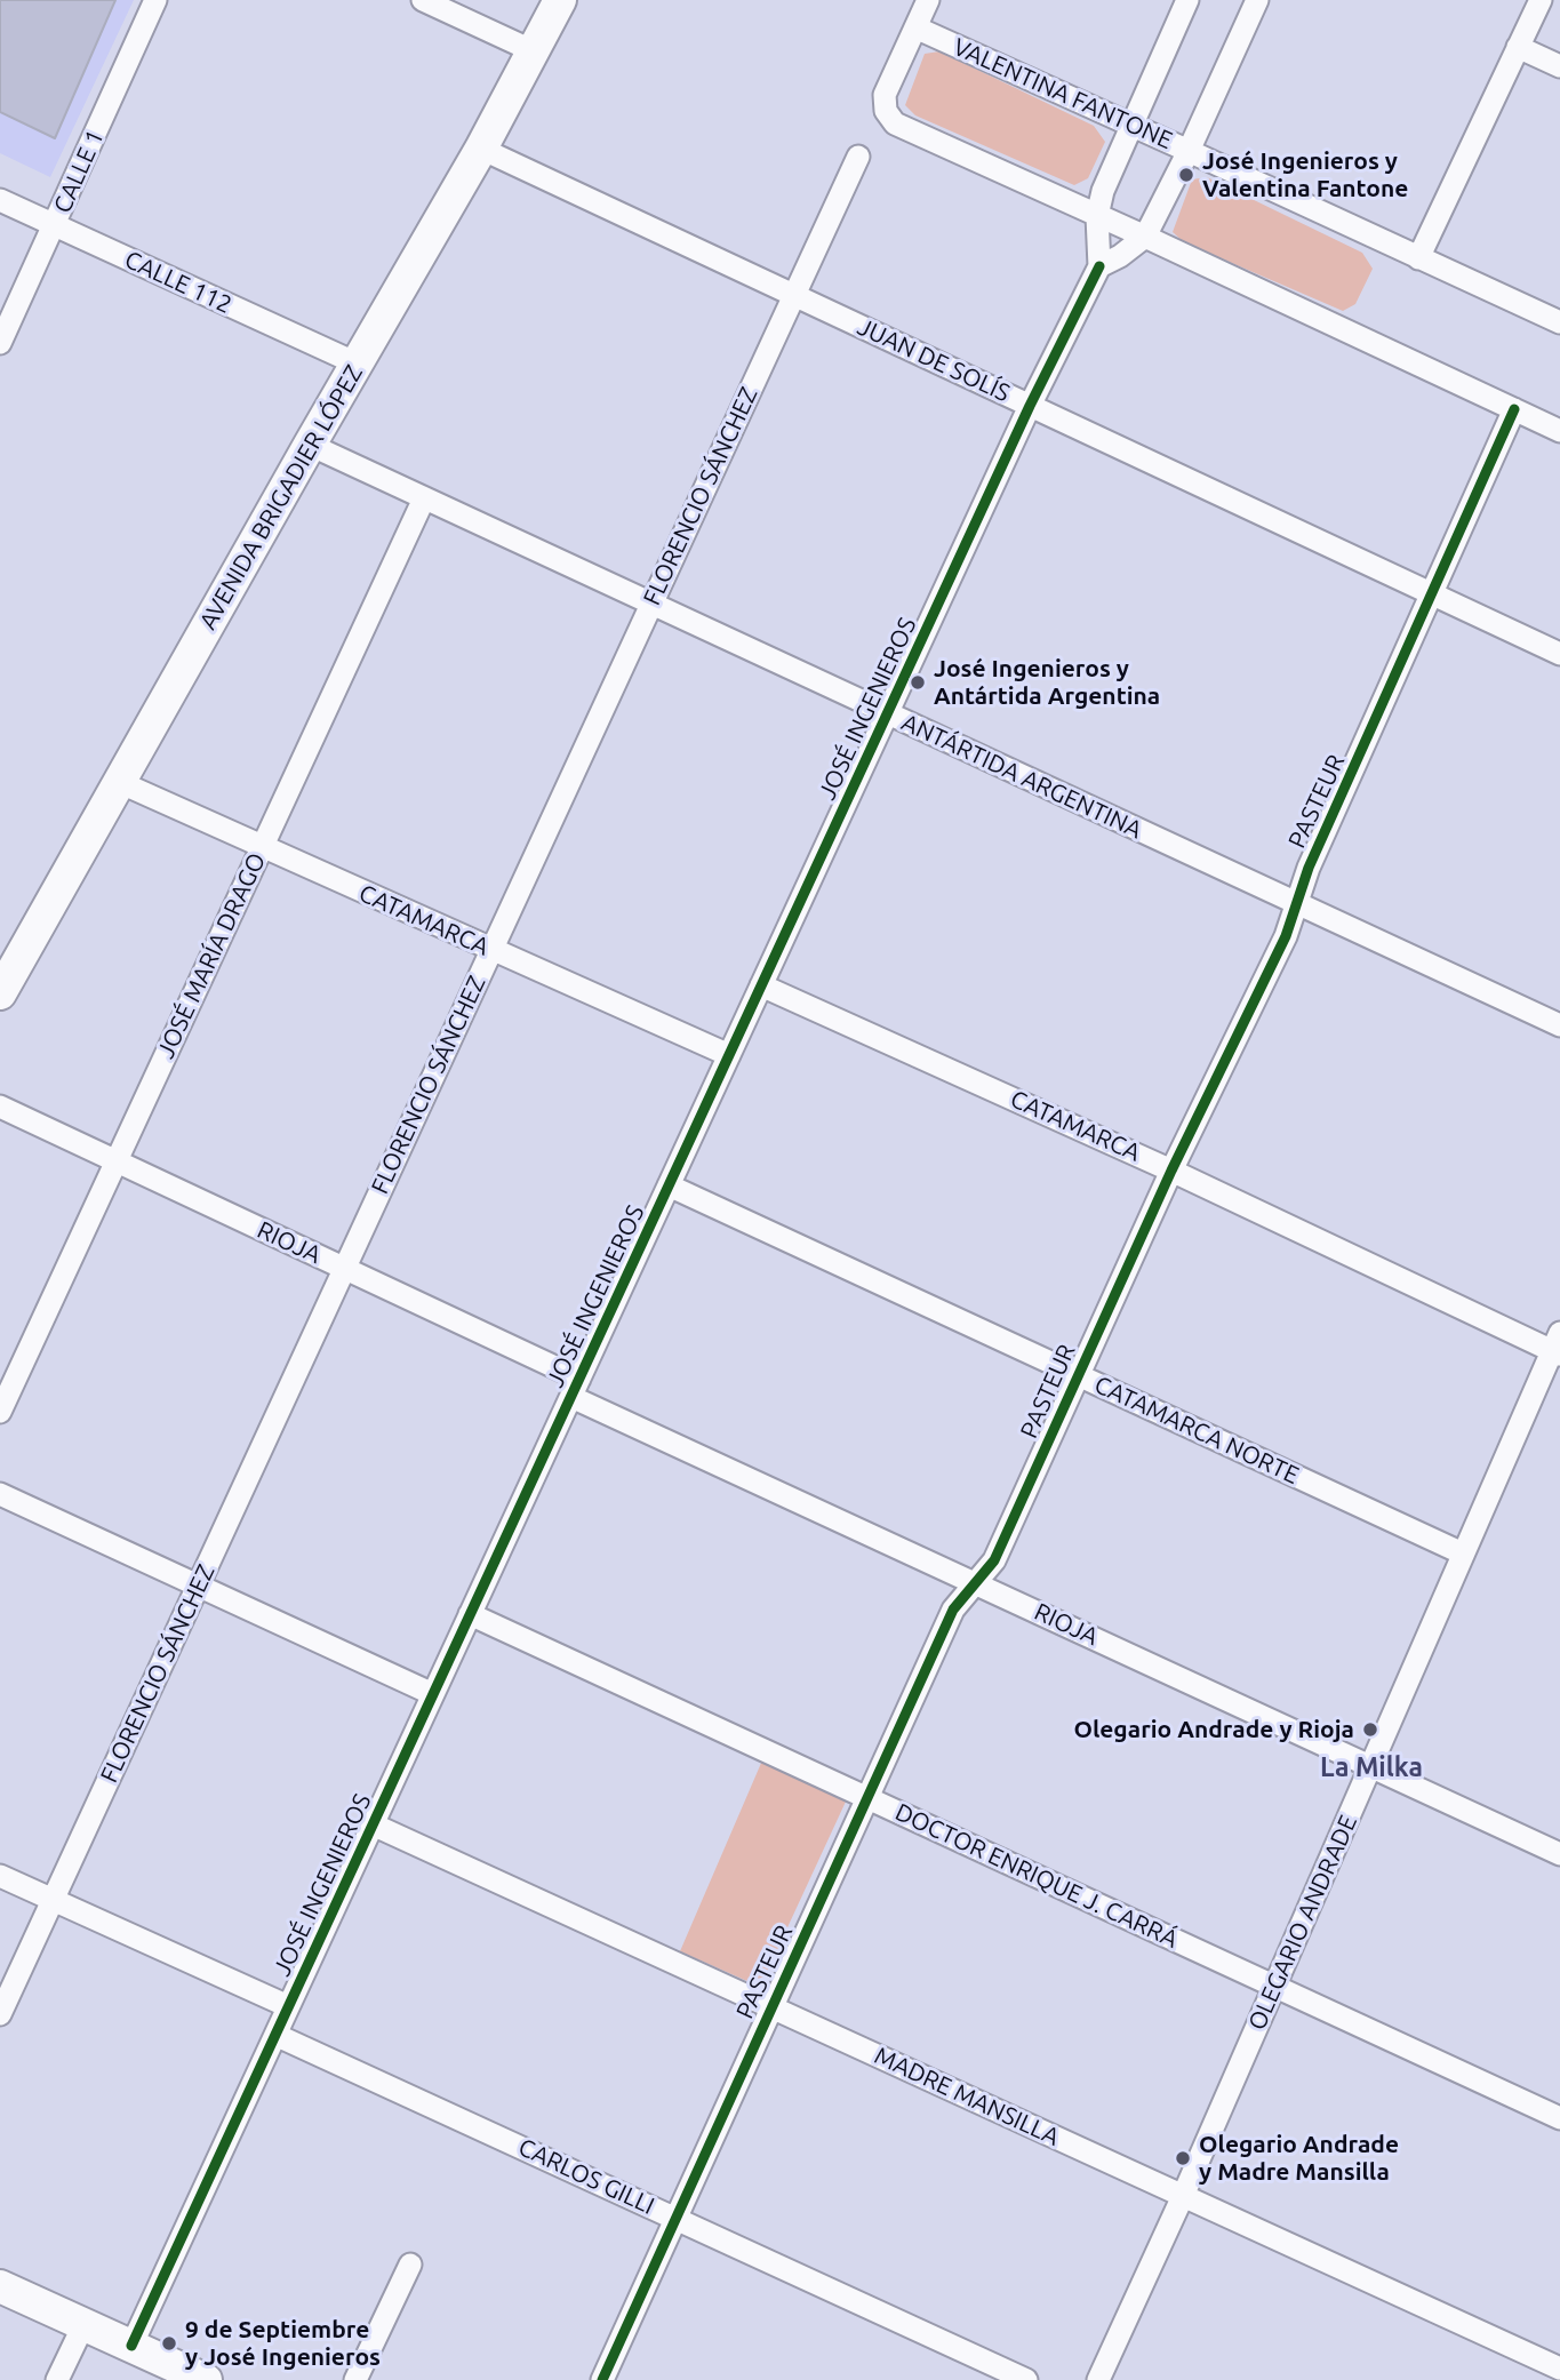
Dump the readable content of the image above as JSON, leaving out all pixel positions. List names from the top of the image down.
{
  "streets": {
    "street": [
      "VALENTINA FANTONE",
      "CALLE 1",
      "CALLE 112",
      "JUAN DE SOLÍS",
      "FLORENCIO SÁNCHEZ",
      "AVENIDA BRIGADIER LÓPEZ",
      "JOSÉ INGENIEROS",
      "ANTÁRTIDA ARGENTINA",
      "PASTEUR",
      "CATAMARCA",
      "JOSÉ MARÍA DRAGO",
      "RIOJA",
      "CATAMARCA NORTE",
      "DOCTOR ENRIQUE J. CARRÁ",
      "OLEGARIO ANDRADE",
      "MADRE MANSILLA",
      "CARLOS GILLI"
    ]
  },
  "crossings": [
    ["CALLE 1", "CALLE 112"],
    ["CALLE 112", "AVENIDA BRIGADIER LÓPEZ"],
    ["JUAN DE SOLÍS", "FLORENCIO SÁNCHEZ"],
    ["JUAN DE SOLÍS", "AVENIDA BRIGADIER LÓPEZ"],
    ["JUAN DE SOLÍS", "JOSÉ INGENIEROS"],
    ["JUAN DE SOLÍS", "PASTEUR"],
    ["FLORENCIO SÁNCHEZ", "ANTÁRTIDA ARGENTINA"],
    ["FLORENCIO SÁNCHEZ", "CATAMARCA"],
    ["FLORENCIO SÁNCHEZ", "RIOJA"],
    ["AVENIDA BRIGADIER LÓPEZ", "ANTÁRTIDA ARGENTINA"],
    ["AVENIDA BRIGADIER LÓPEZ", "CATAMARCA"],
    ["JOSÉ INGENIEROS", "ANTÁRTIDA ARGENTINA"],
    ["JOSÉ INGENIEROS", "CATAMARCA"],
    ["JOSÉ INGENIEROS", "RIOJA"],
    ["JOSÉ INGENIEROS", "CATAMARCA NORTE"],
    ["JOSÉ INGENIEROS", "DOCTOR ENRIQUE J. CARRÁ"],
    ["JOSÉ INGENIEROS", "MADRE MANSILLA"],
    ["JOSÉ INGENIEROS", "CARLOS GILLI"],
    ["ANTÁRTIDA ARGENTINA", "PASTEUR"],
    ["ANTÁRTIDA ARGENTINA", "JOSÉ MARÍA DRAGO"],
    ["PASTEUR", "CATAMARCA"],
    ["PASTEUR", "RIOJA"],
    ["PASTEUR", "CATAMARCA NORTE"],
    ["PASTEUR", "DOCTOR ENRIQUE J. CARRÁ"],
    ["PASTEUR", "MADRE MANSILLA"],
    ["PASTEUR", "CARLOS GILLI"],
    ["CATAMARCA", "JOSÉ MARÍA DRAGO"],
    ["CATAMARCA", "OLEGARIO ANDRADE"],
    ["JOSÉ MARÍA DRAGO", "RIOJA"],
    ["RIOJA", "OLEGARIO ANDRADE"],
    ["CATAMARCA NORTE", "OLEGARIO ANDRADE"],
    ["DOCTOR ENRIQUE J. CARRÁ", "OLEGARIO ANDRADE"],
    ["OLEGARIO ANDRADE", "MADRE MANSILLA"]
  ],
  "districts": ["La Milka"],
  "places": [
    "José Ingenieros y Valentina Fantone",
    "José Ingenieros y Antártida Argentina",
    "Olegario Andrade y Rioja",
    "Olegario Andrade y Madre Mansilla",
    "9 de Septiembre y José Ingenieros"
  ]
}
